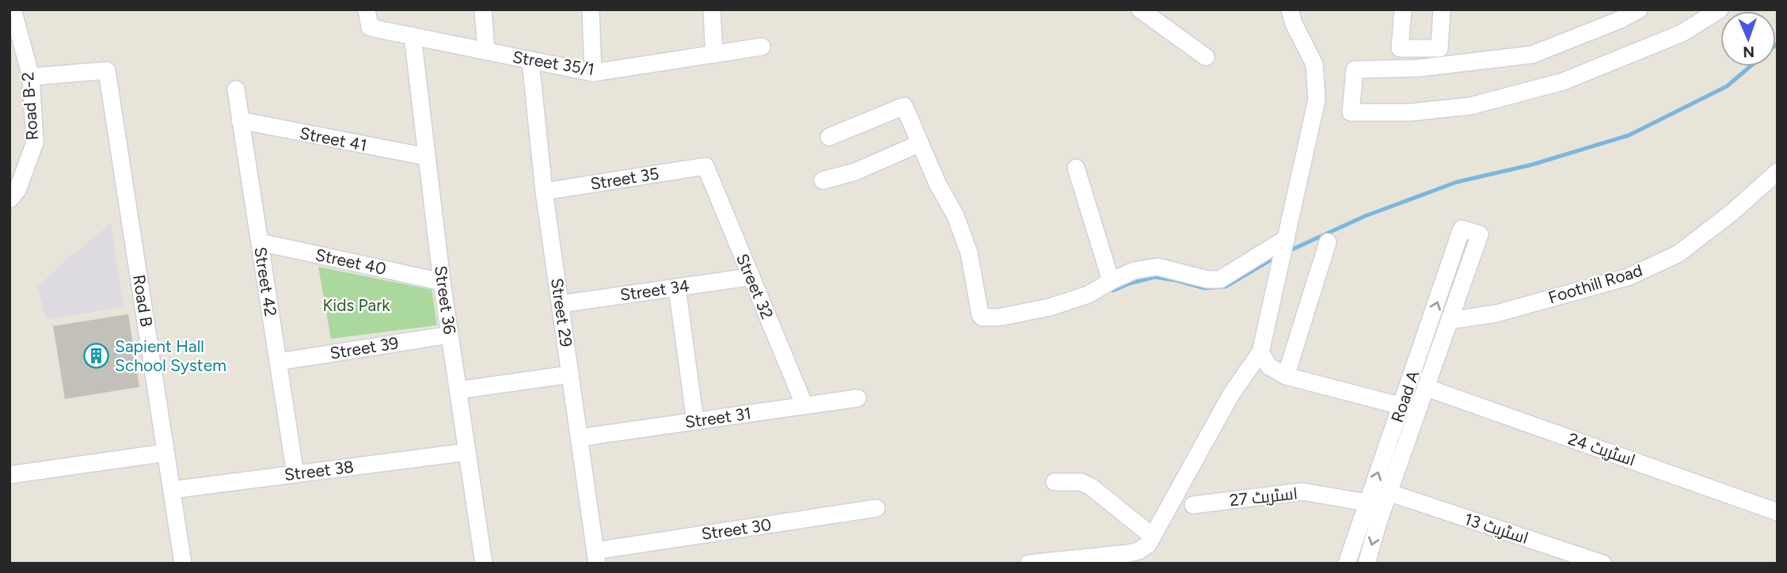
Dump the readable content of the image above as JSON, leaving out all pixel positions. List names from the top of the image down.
{
  "streets": {
    "street": [
      "Street 35/1",
      "Road B-2",
      "Street 41",
      "Street 35",
      "Street 40",
      "Street 42",
      "Foothill Road",
      "Street 32",
      "Street 34",
      "Street 36",
      "Road B",
      "Street 29",
      "Street 39",
      "Road A",
      "Street 31",
      "اسٹریٹ 24",
      "Street 38",
      "اسٹریٹ 27",
      "اسٹریٹ 13",
      "Street 30"
    ]
  },
  "crossings": [
    ["Street 35/1", "Street 36"],
    ["Street 35/1", "Street 29"],
    ["Road B-2", "Road B"],
    ["Street 41", "Street 42"],
    ["Street 41", "Street 36"],
    ["Street 35", "Street 32"],
    ["Street 35", "Street 29"],
    ["Street 40", "Street 42"],
    ["Street 40", "Street 36"],
    ["Street 42", "Street 39"],
    ["Street 42", "Street 38"],
    ["Foothill Road", "Road A"],
    ["Street 32", "Street 34"],
    ["Street 32", "Street 31"],
    ["Street 34", "Street 29"],
    ["Street 36", "Street 39"],
    ["Street 36", "Street 38"],
    ["Road B", "Street 38"],
    ["Street 29", "Street 31"],
    ["Street 29", "Street 30"],
    ["Road A", "اسٹریٹ 24"],
    ["Road A", "اسٹریٹ 27"],
    ["Road A", "اسٹریٹ 13"]
  ],
  "parks": ["Kids Park"],
  "places": {
    "building": ["Sapient Hall School System"]
  },
  "north": "bottom"
}
